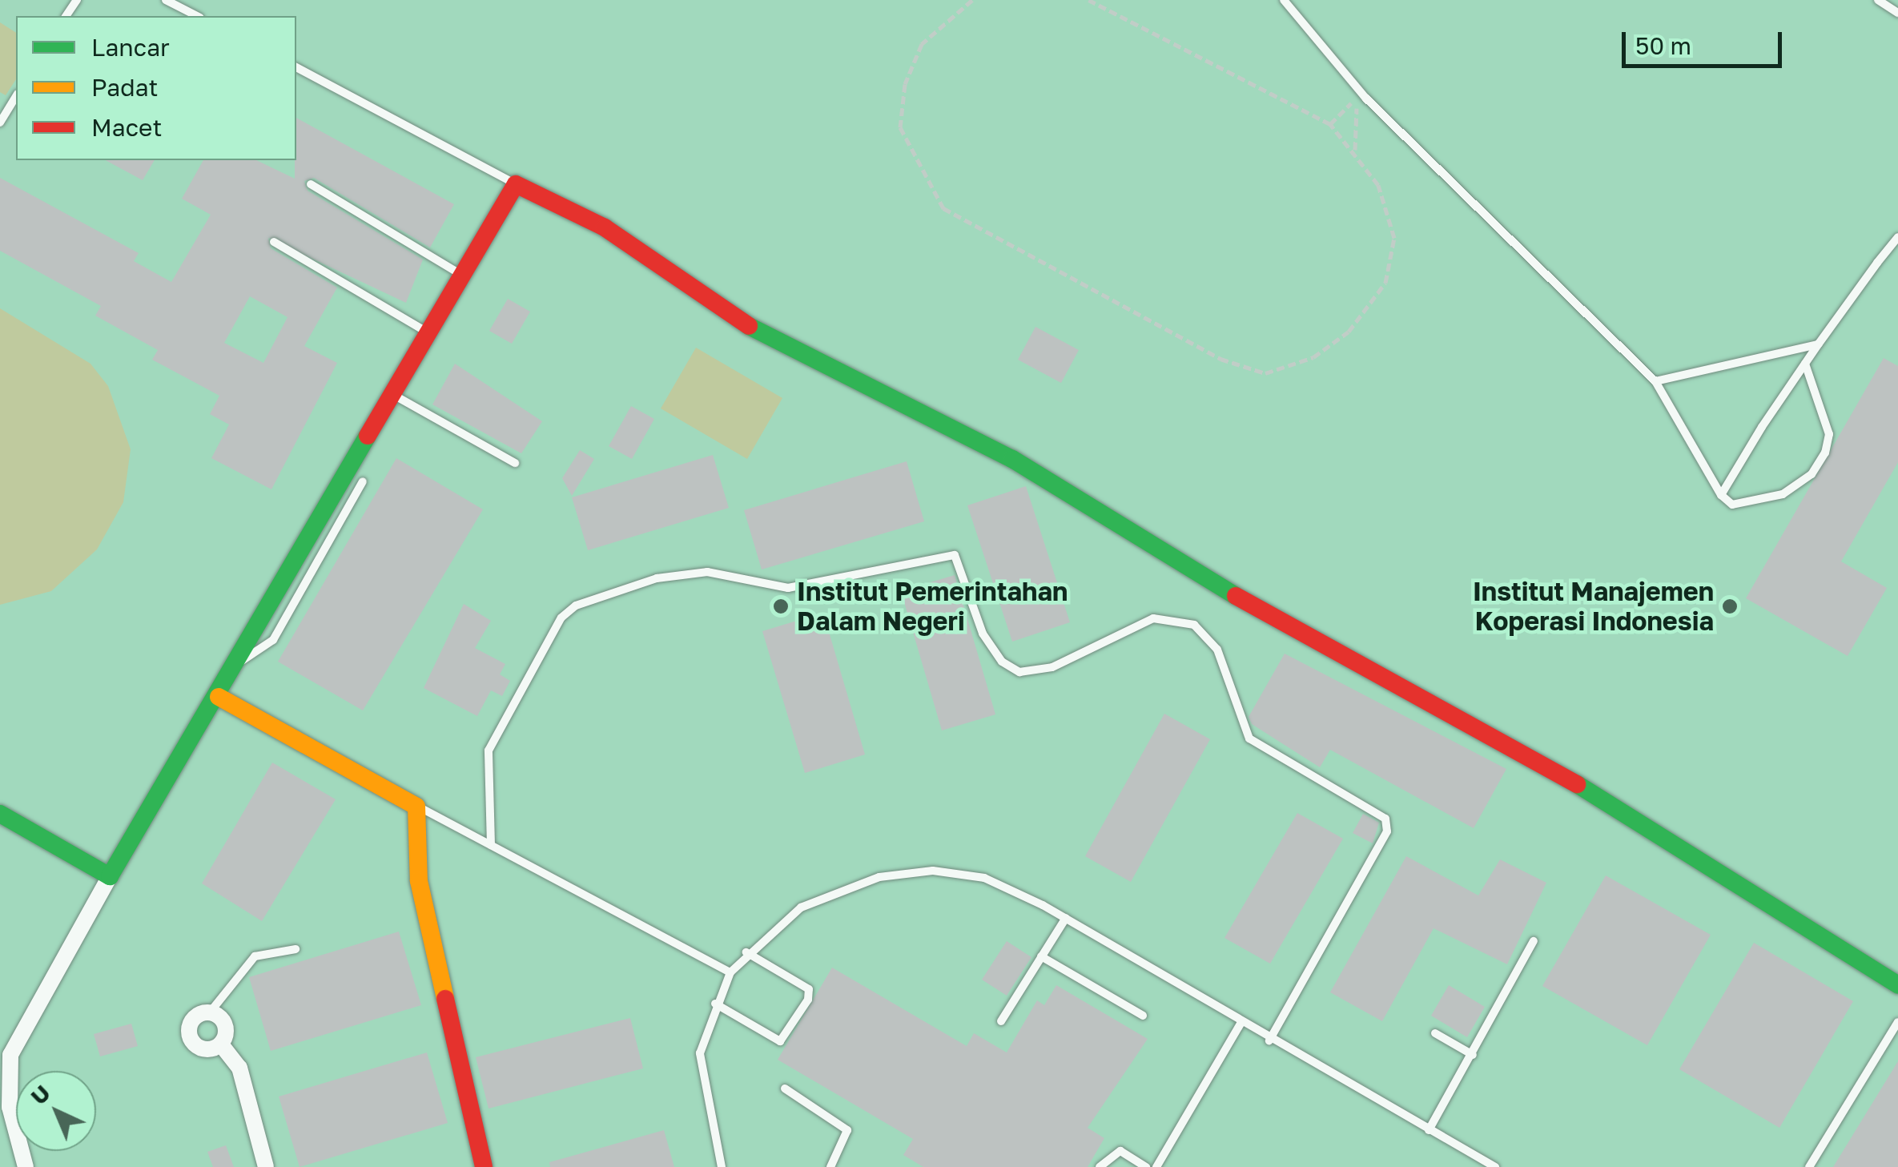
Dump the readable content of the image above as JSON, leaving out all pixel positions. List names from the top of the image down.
{
  "places": ["Institut Pemerintahan Dalam Negeri", "Institut Manajemen Koperasi Indonesia"],
  "legend": ["Lancar", "Padat", "Macet"],
  "scale_bar": "50 m",
  "north": "top left"
}
